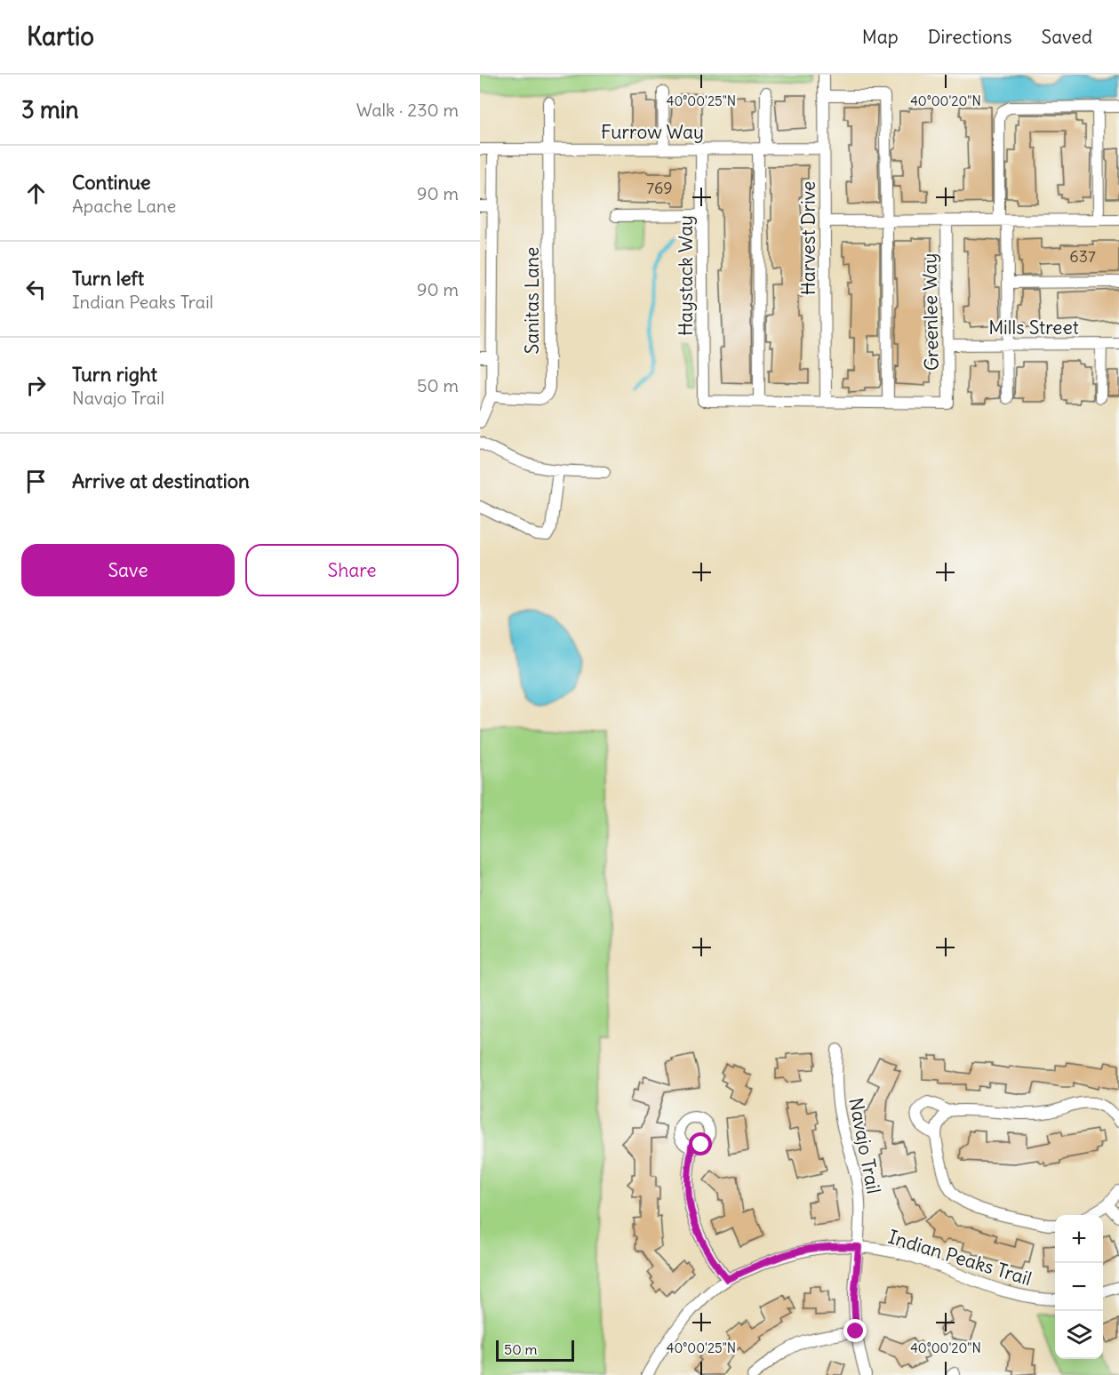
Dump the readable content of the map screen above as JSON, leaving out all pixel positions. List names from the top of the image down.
{
  "streets": {
    "street": [
      "Furrow Way",
      "Harvest Drive",
      "Haystack Way",
      "Sanitas Lane",
      "Greenlee Way",
      "Mills Street",
      "Navajo Trail",
      "Indian Peaks Trail"
    ]
  },
  "crossings": [
    ["Furrow Way", "Harvest Drive"],
    ["Furrow Way", "Haystack Way"],
    ["Furrow Way", "Sanitas Lane"],
    ["Greenlee Way", "Mills Street"],
    ["Navajo Trail", "Indian Peaks Trail"]
  ],
  "house_numbers": ["769", "637"],
  "scale_bar": "50 m",
  "page": {
    "header": "Kartio",
    "nav": ["Map", "Directions", "Saved"],
    "heading": ["3 min", "Walk · 230 m"],
    "list": [
      ["Continue", "Apache Lane", "90 m"],
      ["Turn left", "Indian Peaks Trail", "90 m"],
      ["Turn right", "Navajo Trail", "50 m"],
      "Arrive at destination"
    ],
    "buttons": ["Save", "Share"],
    "map_buttons": ["+", "−"],
    "scale": "50 m"
  },
  "coordinates": ["40°00'25\"N", "40°00'20\"N"]
}
